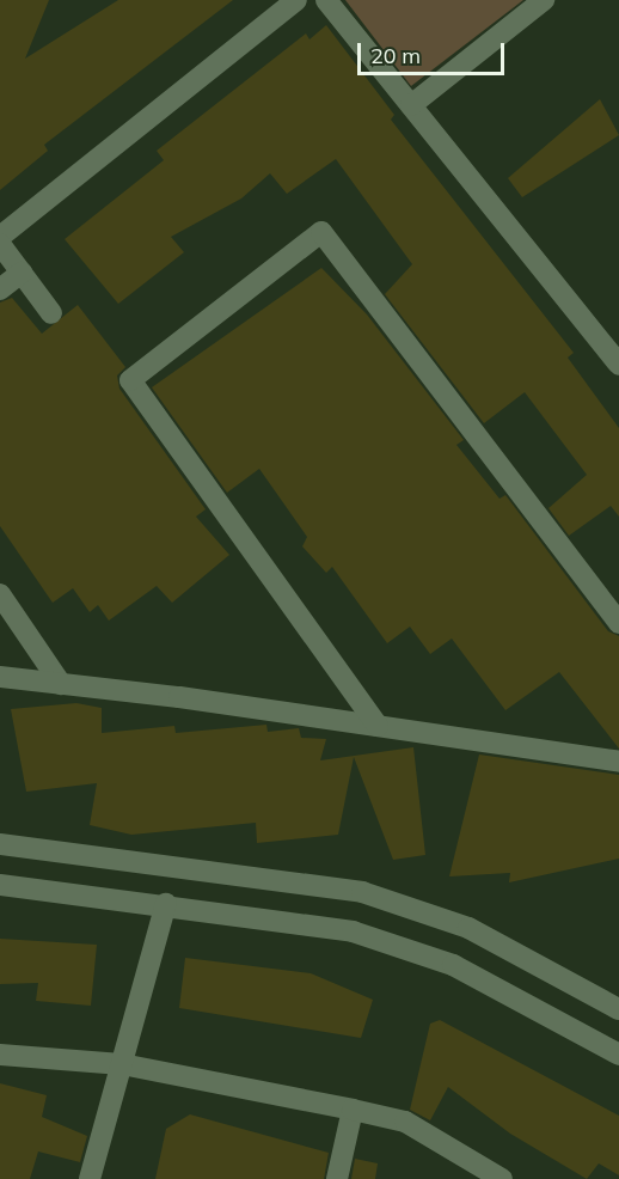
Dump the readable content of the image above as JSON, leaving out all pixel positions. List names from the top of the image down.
{
  "scale_bar": "20 m"
}
